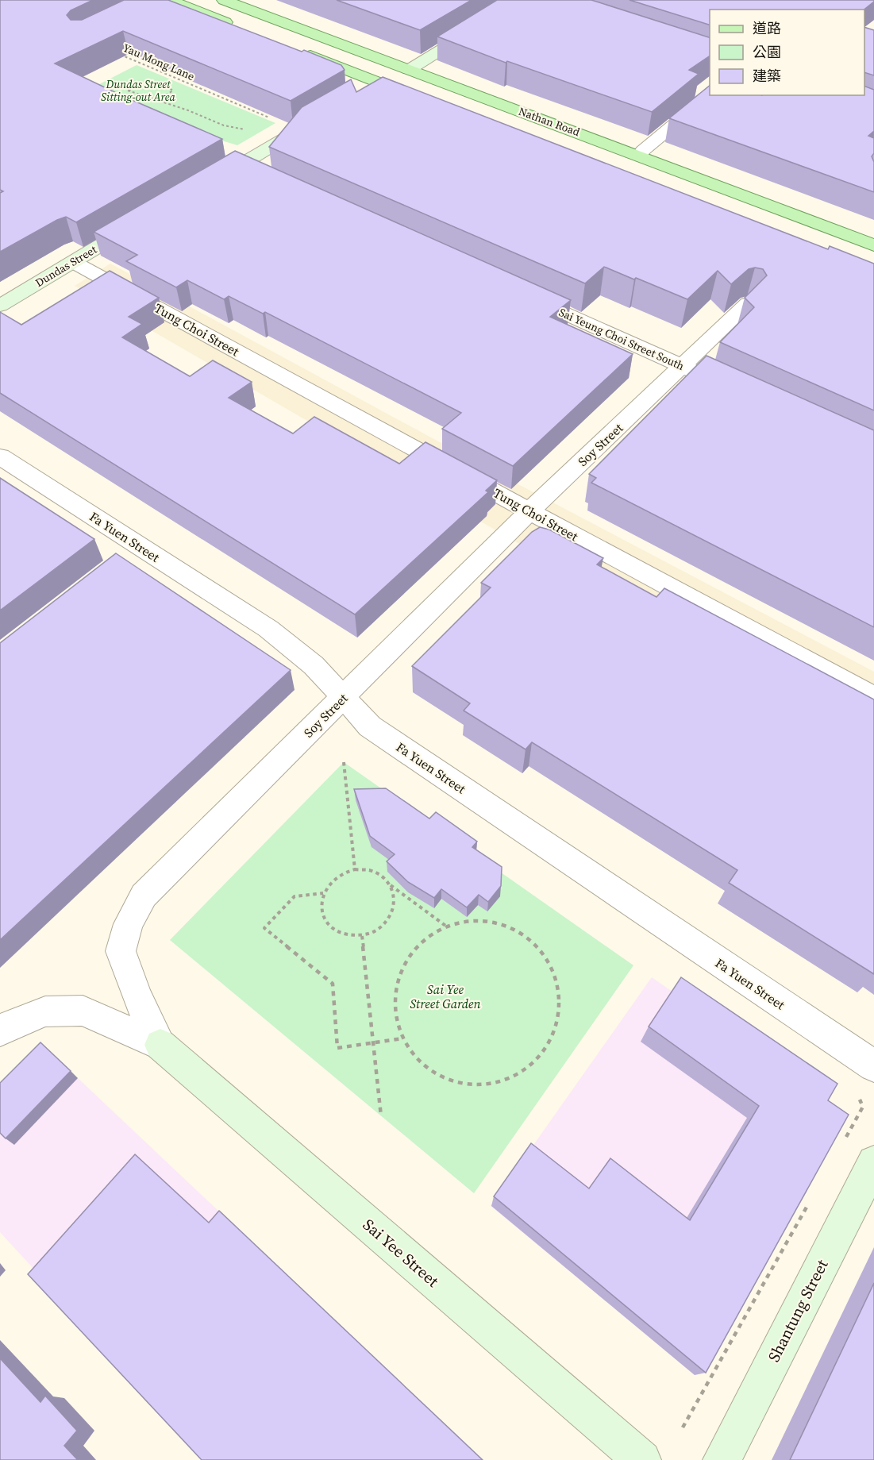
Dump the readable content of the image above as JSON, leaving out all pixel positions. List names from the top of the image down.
{
  "streets": {
    "main road": ["Nathan Road"],
    "street": [
      "Dundas Street",
      "Tung Choi Street",
      "Sai Yeung Choi Street South",
      "Soy Street",
      "Fa Yuen Street",
      "Sai Yee Street",
      "Shantung Street"
    ],
    "path": ["Yau Mong Lane"]
  },
  "crossings": [
    ["Dundas Street", "Tung Choi Street"],
    ["Tung Choi Street", "Soy Street"],
    ["Sai Yeung Choi Street South", "Soy Street"],
    ["Soy Street", "Fa Yuen Street"],
    ["Soy Street", "Sai Yee Street"]
  ],
  "parks": ["Dundas Street Sitting-out Area", "Sai Yee Street Garden"],
  "legend": ["道路", "公園", "建築"]
}
